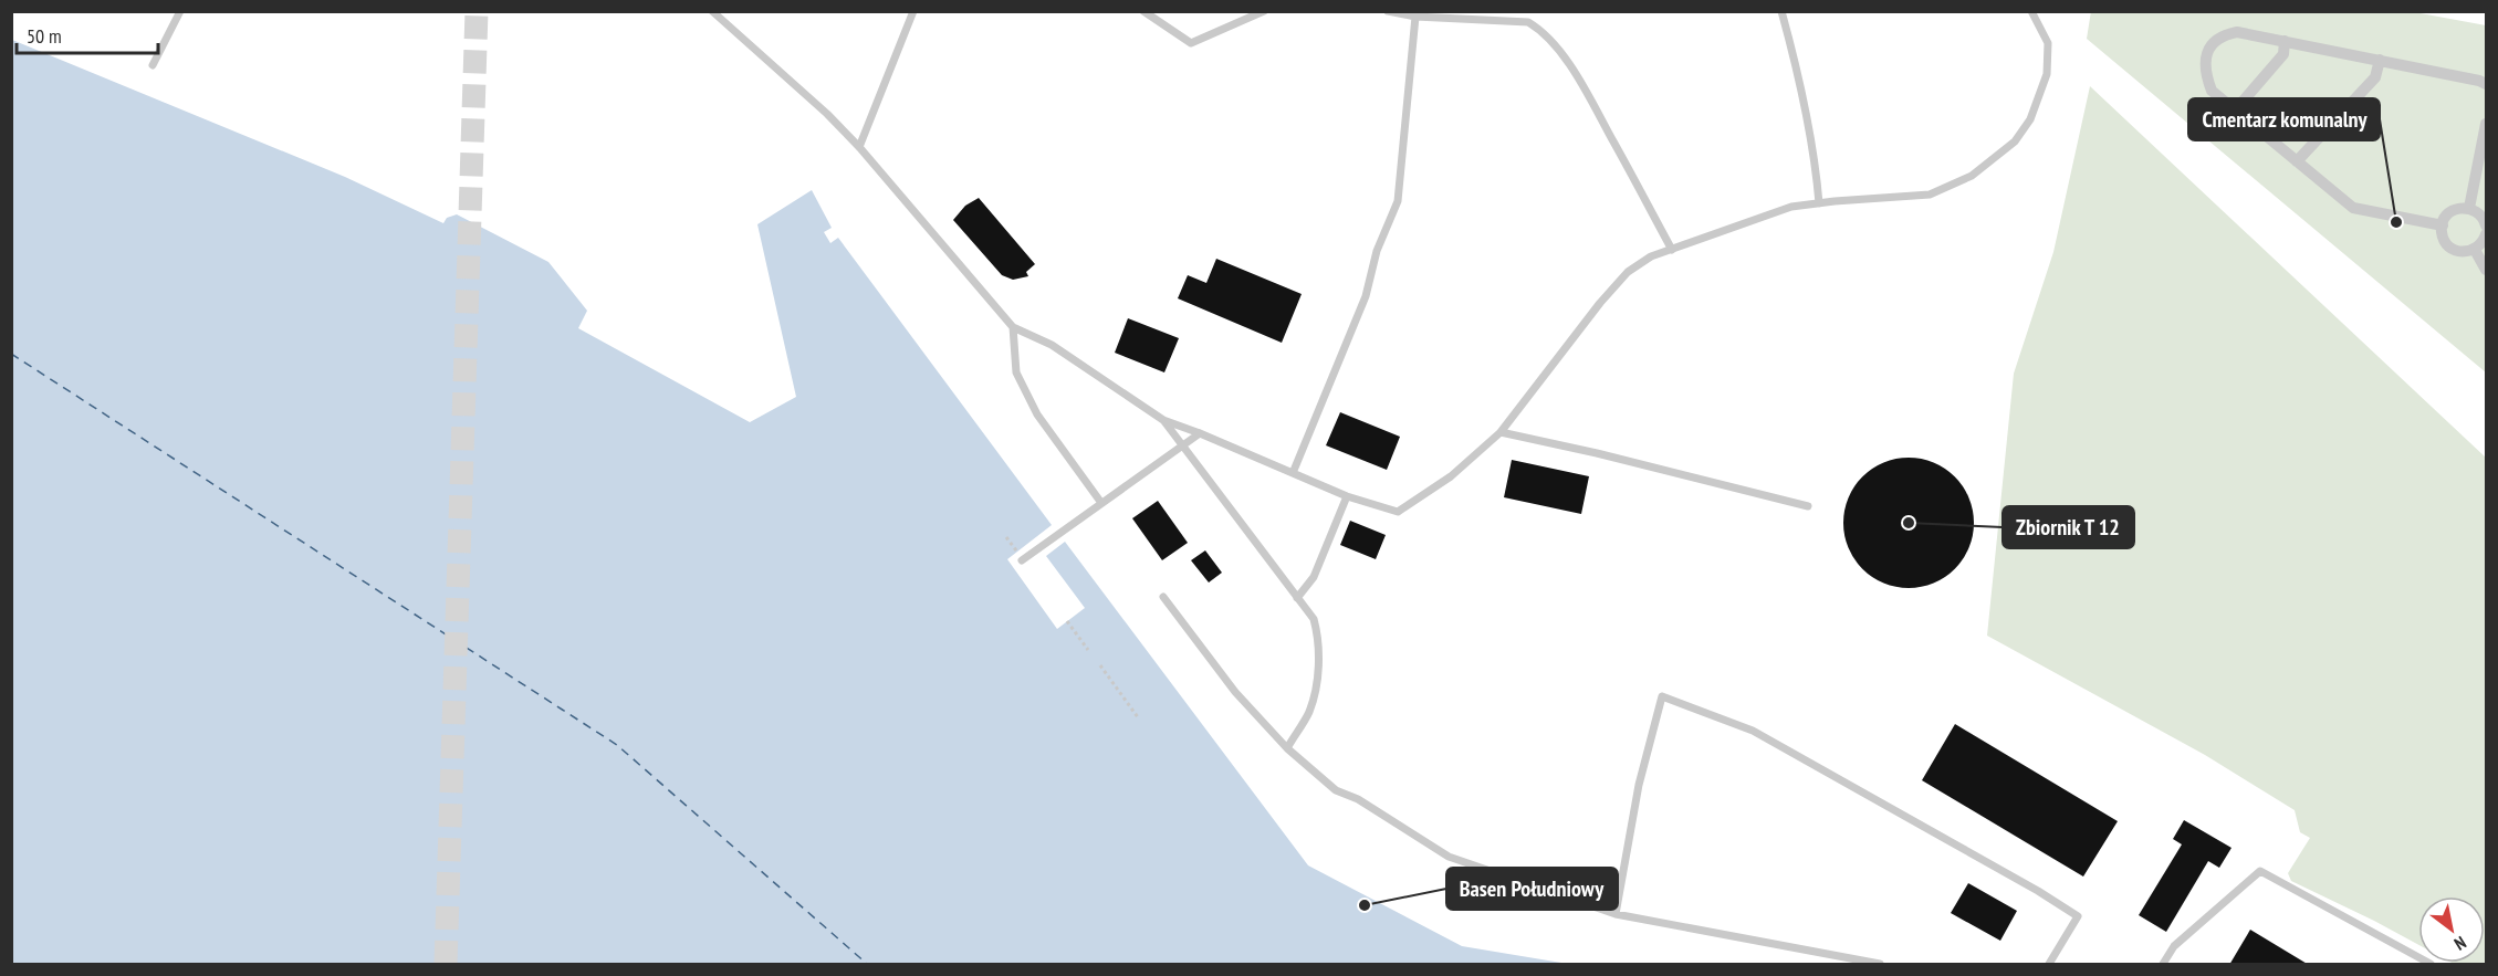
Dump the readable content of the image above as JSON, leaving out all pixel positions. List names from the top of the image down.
{
  "places": ["Cmentarz komunalny", "Zbiornik T 12", "Basen Południowy"],
  "scale_bar": "50 m",
  "north": "bottom right"
}
